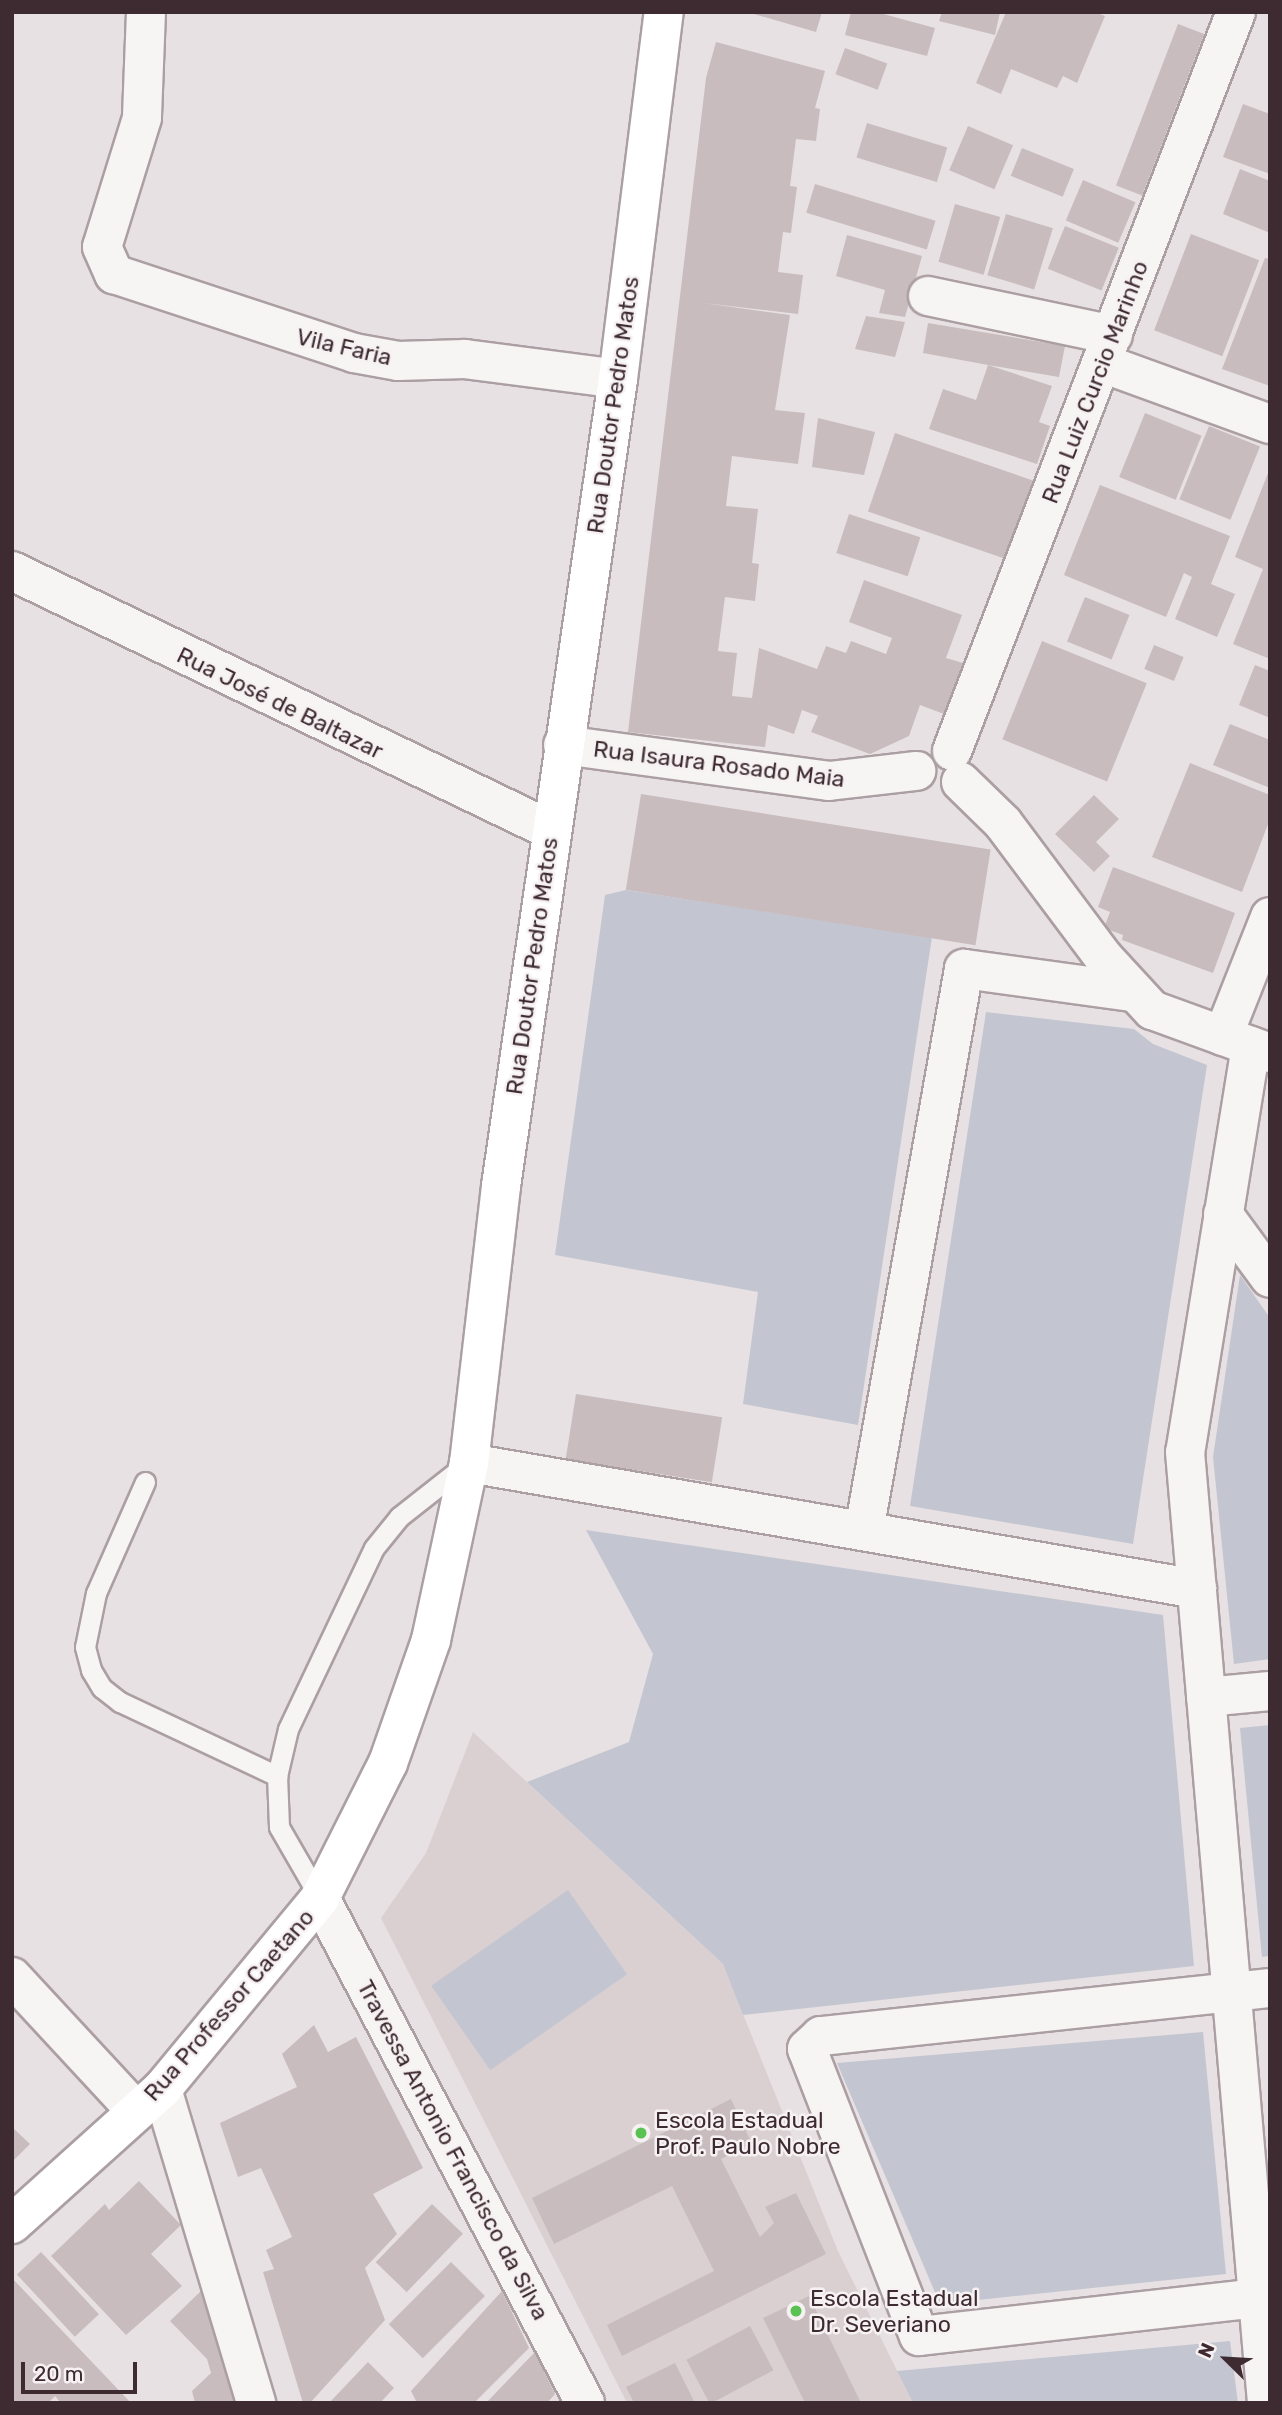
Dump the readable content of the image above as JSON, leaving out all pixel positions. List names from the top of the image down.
{
  "streets": {
    "main road": ["Rua Doutor Pedro Matos", "Rua Professor Caetano"],
    "street": [
      "Vila Faria",
      "Rua Luiz Curcio Marinho",
      "Rua José de Baltazar",
      "Rua Isaura Rosado Maia",
      "Travessa Antonio Francisco da Silva"
    ]
  },
  "crossings": [
    ["Vila Faria", "Rua Doutor Pedro Matos"],
    ["Rua Luiz Curcio Marinho", "Rua Isaura Rosado Maia"],
    ["Rua Doutor Pedro Matos", "Rua José de Baltazar"],
    ["Rua Doutor Pedro Matos", "Rua Isaura Rosado Maia"],
    ["Rua Doutor Pedro Matos", "Rua Professor Caetano"],
    ["Rua Doutor Pedro Matos", "Travessa Antonio Francisco da Silva"],
    ["Rua Professor Caetano", "Travessa Antonio Francisco da Silva"]
  ],
  "places": ["Escola Estadual Prof. Paulo Nobre", "Escola Estadual Dr. Severiano"],
  "scale_bar": "20 m",
  "north": "top left"
}
